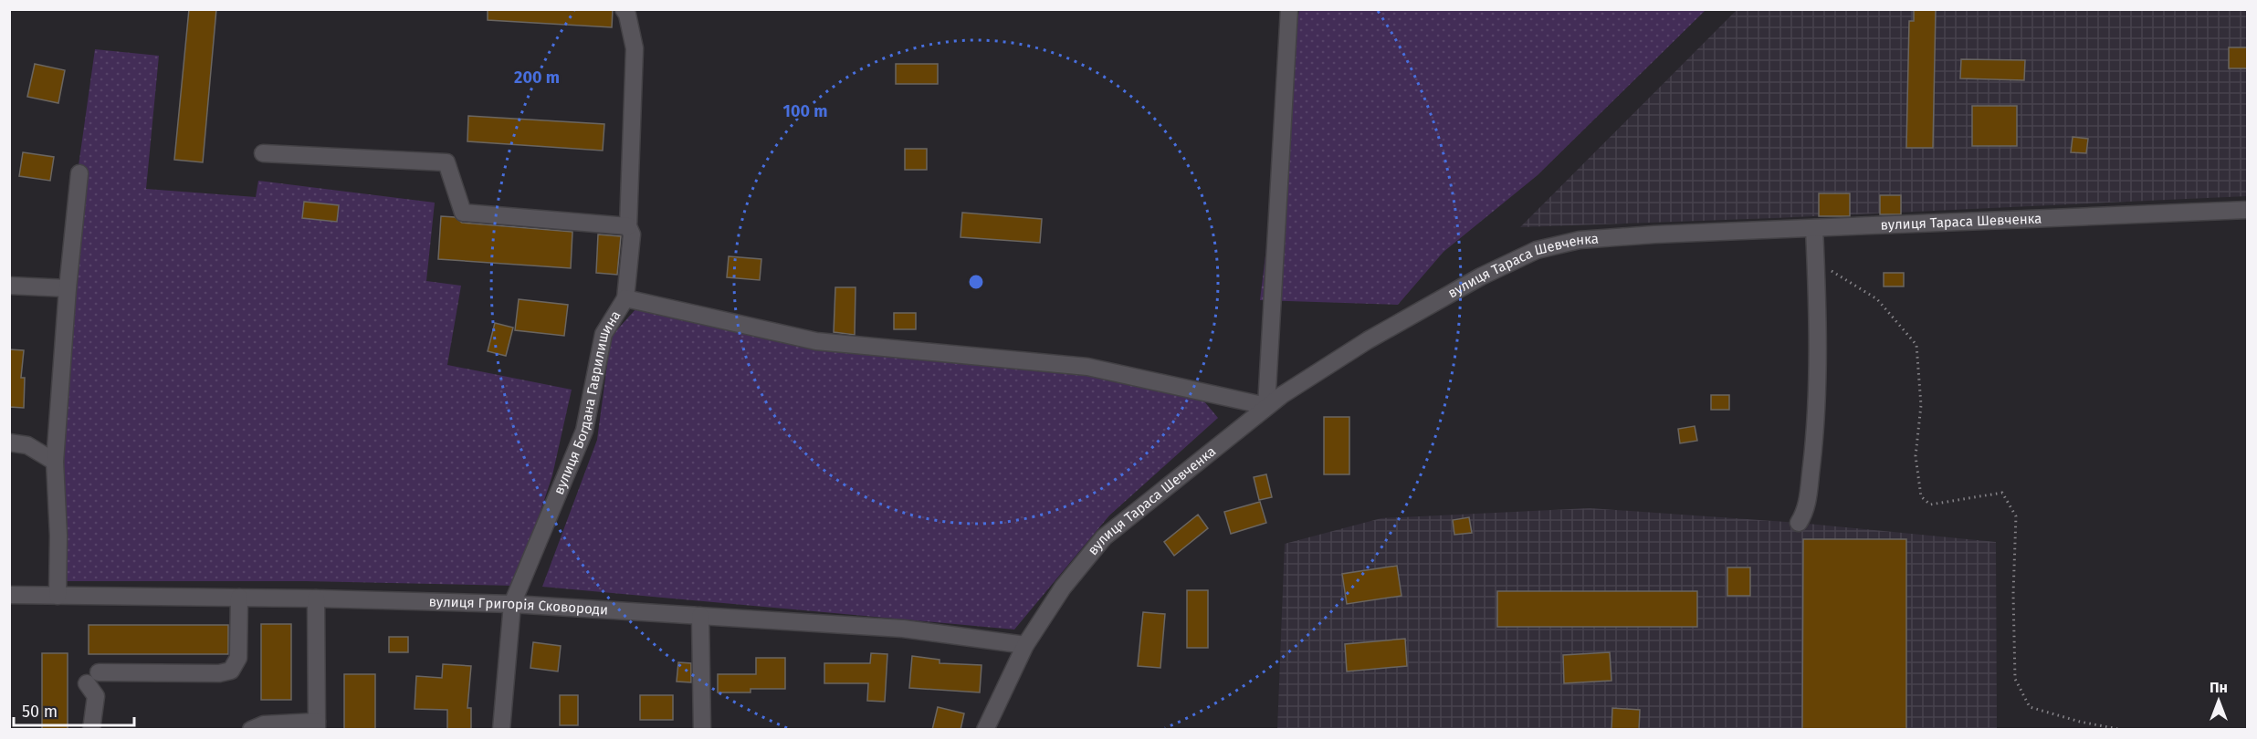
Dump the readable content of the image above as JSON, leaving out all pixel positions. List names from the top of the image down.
{
  "streets": {
    "street": ["вулиця Тараса Шевченка", "вулиця Богдана Гаврилишина", "вулиця Григорія Сковороди"]
  },
  "crossings": [
    ["вулиця Тараса Шевченка", "вулиця Григорія Сковороди"],
    ["вулиця Богдана Гаврилишина", "вулиця Григорія Сковороди"]
  ],
  "scale_bar": "50 m",
  "north": "top",
  "rings": ["200 m", "100 m"]
}
